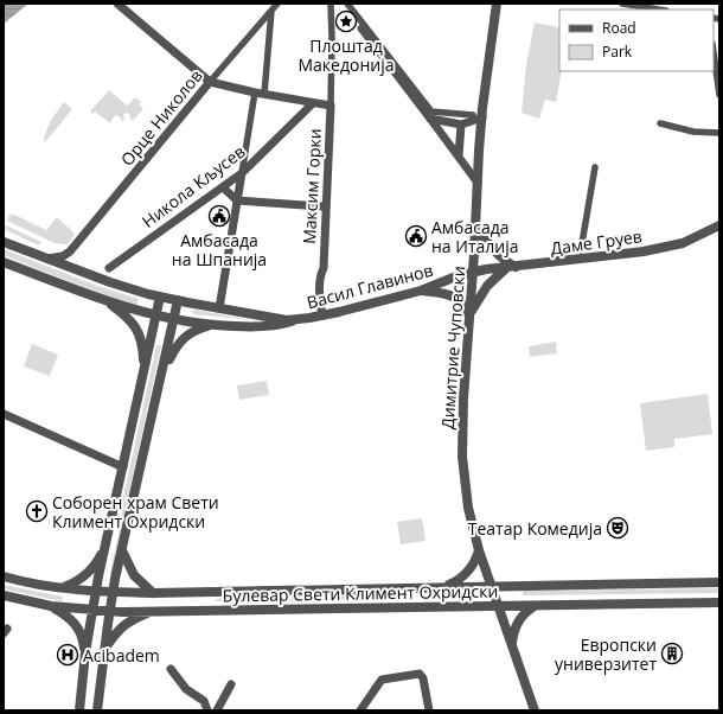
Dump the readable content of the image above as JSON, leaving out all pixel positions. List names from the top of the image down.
{
  "streets": {
    "street": [
      "Орце Николов",
      "Никола Кљусев",
      "Максим Горки",
      "Даме Груев",
      "Васил Главинов",
      "Димитрие Чуповски",
      "Булевар Свети Климент Охридски"
    ]
  },
  "crossings": [
    ["Орце Николов", "Максим Горки"],
    ["Никола Кљусев", "Максим Горки"],
    ["Максим Горки", "Васил Главинов"],
    ["Даме Груев", "Васил Главинов"],
    ["Даме Груев", "Димитрие Чуповски"],
    ["Васил Главинов", "Димитрие Чуповски"],
    ["Димитрие Чуповски", "Булевар Свети Климент Охридски"]
  ],
  "places": {
    "place": ["Плоштад Македонија"],
    "public building": ["Амбасада на Шпанија", "Амбасада на Италија"],
    "church": ["Соборен храм Свети Климент Охридски"],
    "theatre": ["Театар Комедија"],
    "building": ["Европски универзитет"],
    "hospital": ["Acibadem"]
  },
  "legend": ["Road", "Park"]
}
